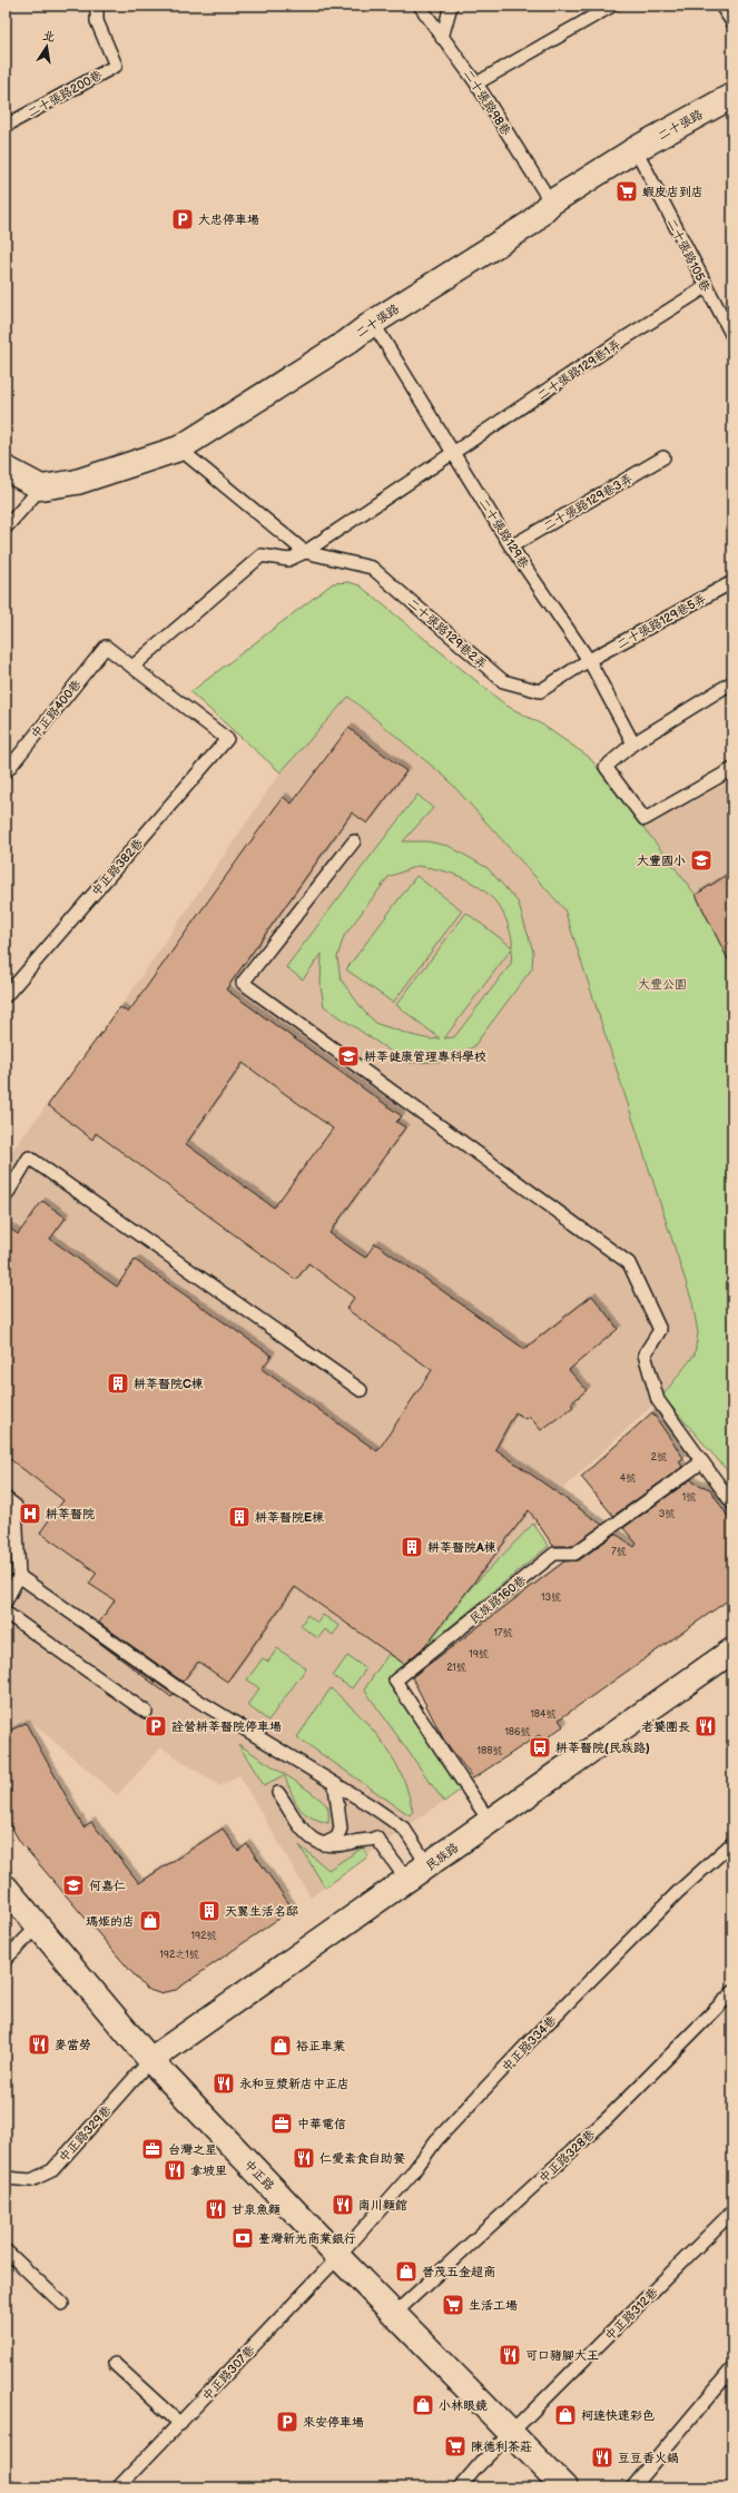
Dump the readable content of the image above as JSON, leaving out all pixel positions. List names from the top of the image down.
{
  "streets": {
    "street": ["二十張路", "民族路", "中正路"],
    "lane": [
      "二十張路200巷",
      "二十張路98巷",
      "二十張路105巷",
      "二十張路129巷1弄",
      "二十張路129巷3弄",
      "二十張路129巷",
      "二十張路129巷5弄",
      "二十張路129巷2弄",
      "中正路400巷",
      "中正路382巷",
      "民族路160巷",
      "中正路334巷",
      "中正路329巷",
      "中正路328巷",
      "中正路312巷",
      "中正路307巷"
    ]
  },
  "crossings": [
    ["二十張路98巷", "二十張路"],
    ["二十張路", "二十張路105巷"],
    ["二十張路", "二十張路129巷"],
    ["二十張路", "二十張路129巷2弄"],
    ["二十張路105巷", "二十張路129巷1弄"],
    ["二十張路129巷1弄", "二十張路129巷"],
    ["二十張路129巷3弄", "二十張路129巷"],
    ["二十張路129巷", "二十張路129巷5弄"],
    ["二十張路129巷", "二十張路129巷2弄"],
    ["二十張路129巷5弄", "二十張路129巷2弄"],
    ["中正路400巷", "中正路382巷"],
    ["民族路160巷", "民族路"],
    ["民族路", "中正路329巷"],
    ["民族路", "中正路"],
    ["中正路334巷", "中正路"],
    ["中正路334巷", "中正路307巷"],
    ["中正路329巷", "中正路"],
    ["中正路328巷", "中正路"],
    ["中正路", "中正路312巷"],
    ["中正路", "中正路307巷"]
  ],
  "parks": ["大豐公園"],
  "places": {
    "supermarket": ["蝦皮店到店", "生活工場", "陳德利茶莊"],
    "parking": ["大忠停車場", "詮營耕莘醫院停車場", "來安停車場"],
    "school or university": ["大豐國小", "耕莘健康管理專科學校", "何嘉仁"],
    "building": [
      "耕莘醫院C棟",
      "耕莘醫院E棟",
      "耕莘醫院A棟",
      "天翼生活名邸"
    ],
    "hospital": ["耕莘醫院"],
    "restaurant": [
      "老饕團長",
      "麥當勞",
      "永和豆漿新店中正店",
      "仁愛素食自助餐",
      "拿坡里",
      "南川麵館",
      "甘泉魚麵",
      "可口豬腳大王",
      "豆豆香火鍋"
    ],
    "bus stop": ["耕莘醫院(民族路)"],
    "shop": [
      "瑪姬的店",
      "裕正車業",
      "晉茂五金超商",
      "小林眼鏡",
      "柯達快速彩色"
    ],
    "office": ["中華電信", "台灣之星"],
    "bank": ["臺灣新光商業銀行"]
  },
  "house_numbers": [
    "2號",
    "4號",
    "1號",
    "3號",
    "7號",
    "13號",
    "17號",
    "19號",
    "21號",
    "184號",
    "186號",
    "188號",
    "192號",
    "192之1號"
  ],
  "north": "top"
}
